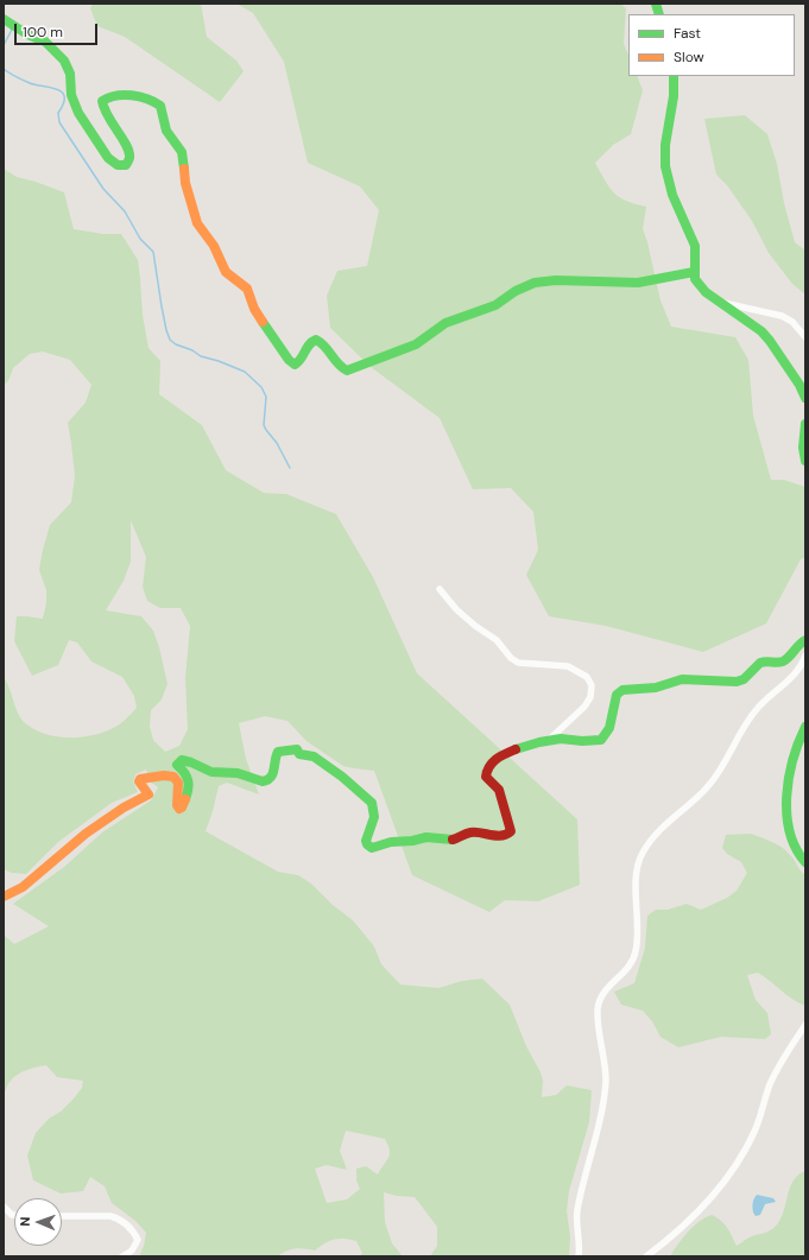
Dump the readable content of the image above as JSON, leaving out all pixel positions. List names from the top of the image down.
{
  "legend": ["Fast", "Slow"],
  "scale_bar": "100 m",
  "north": "left"
}
